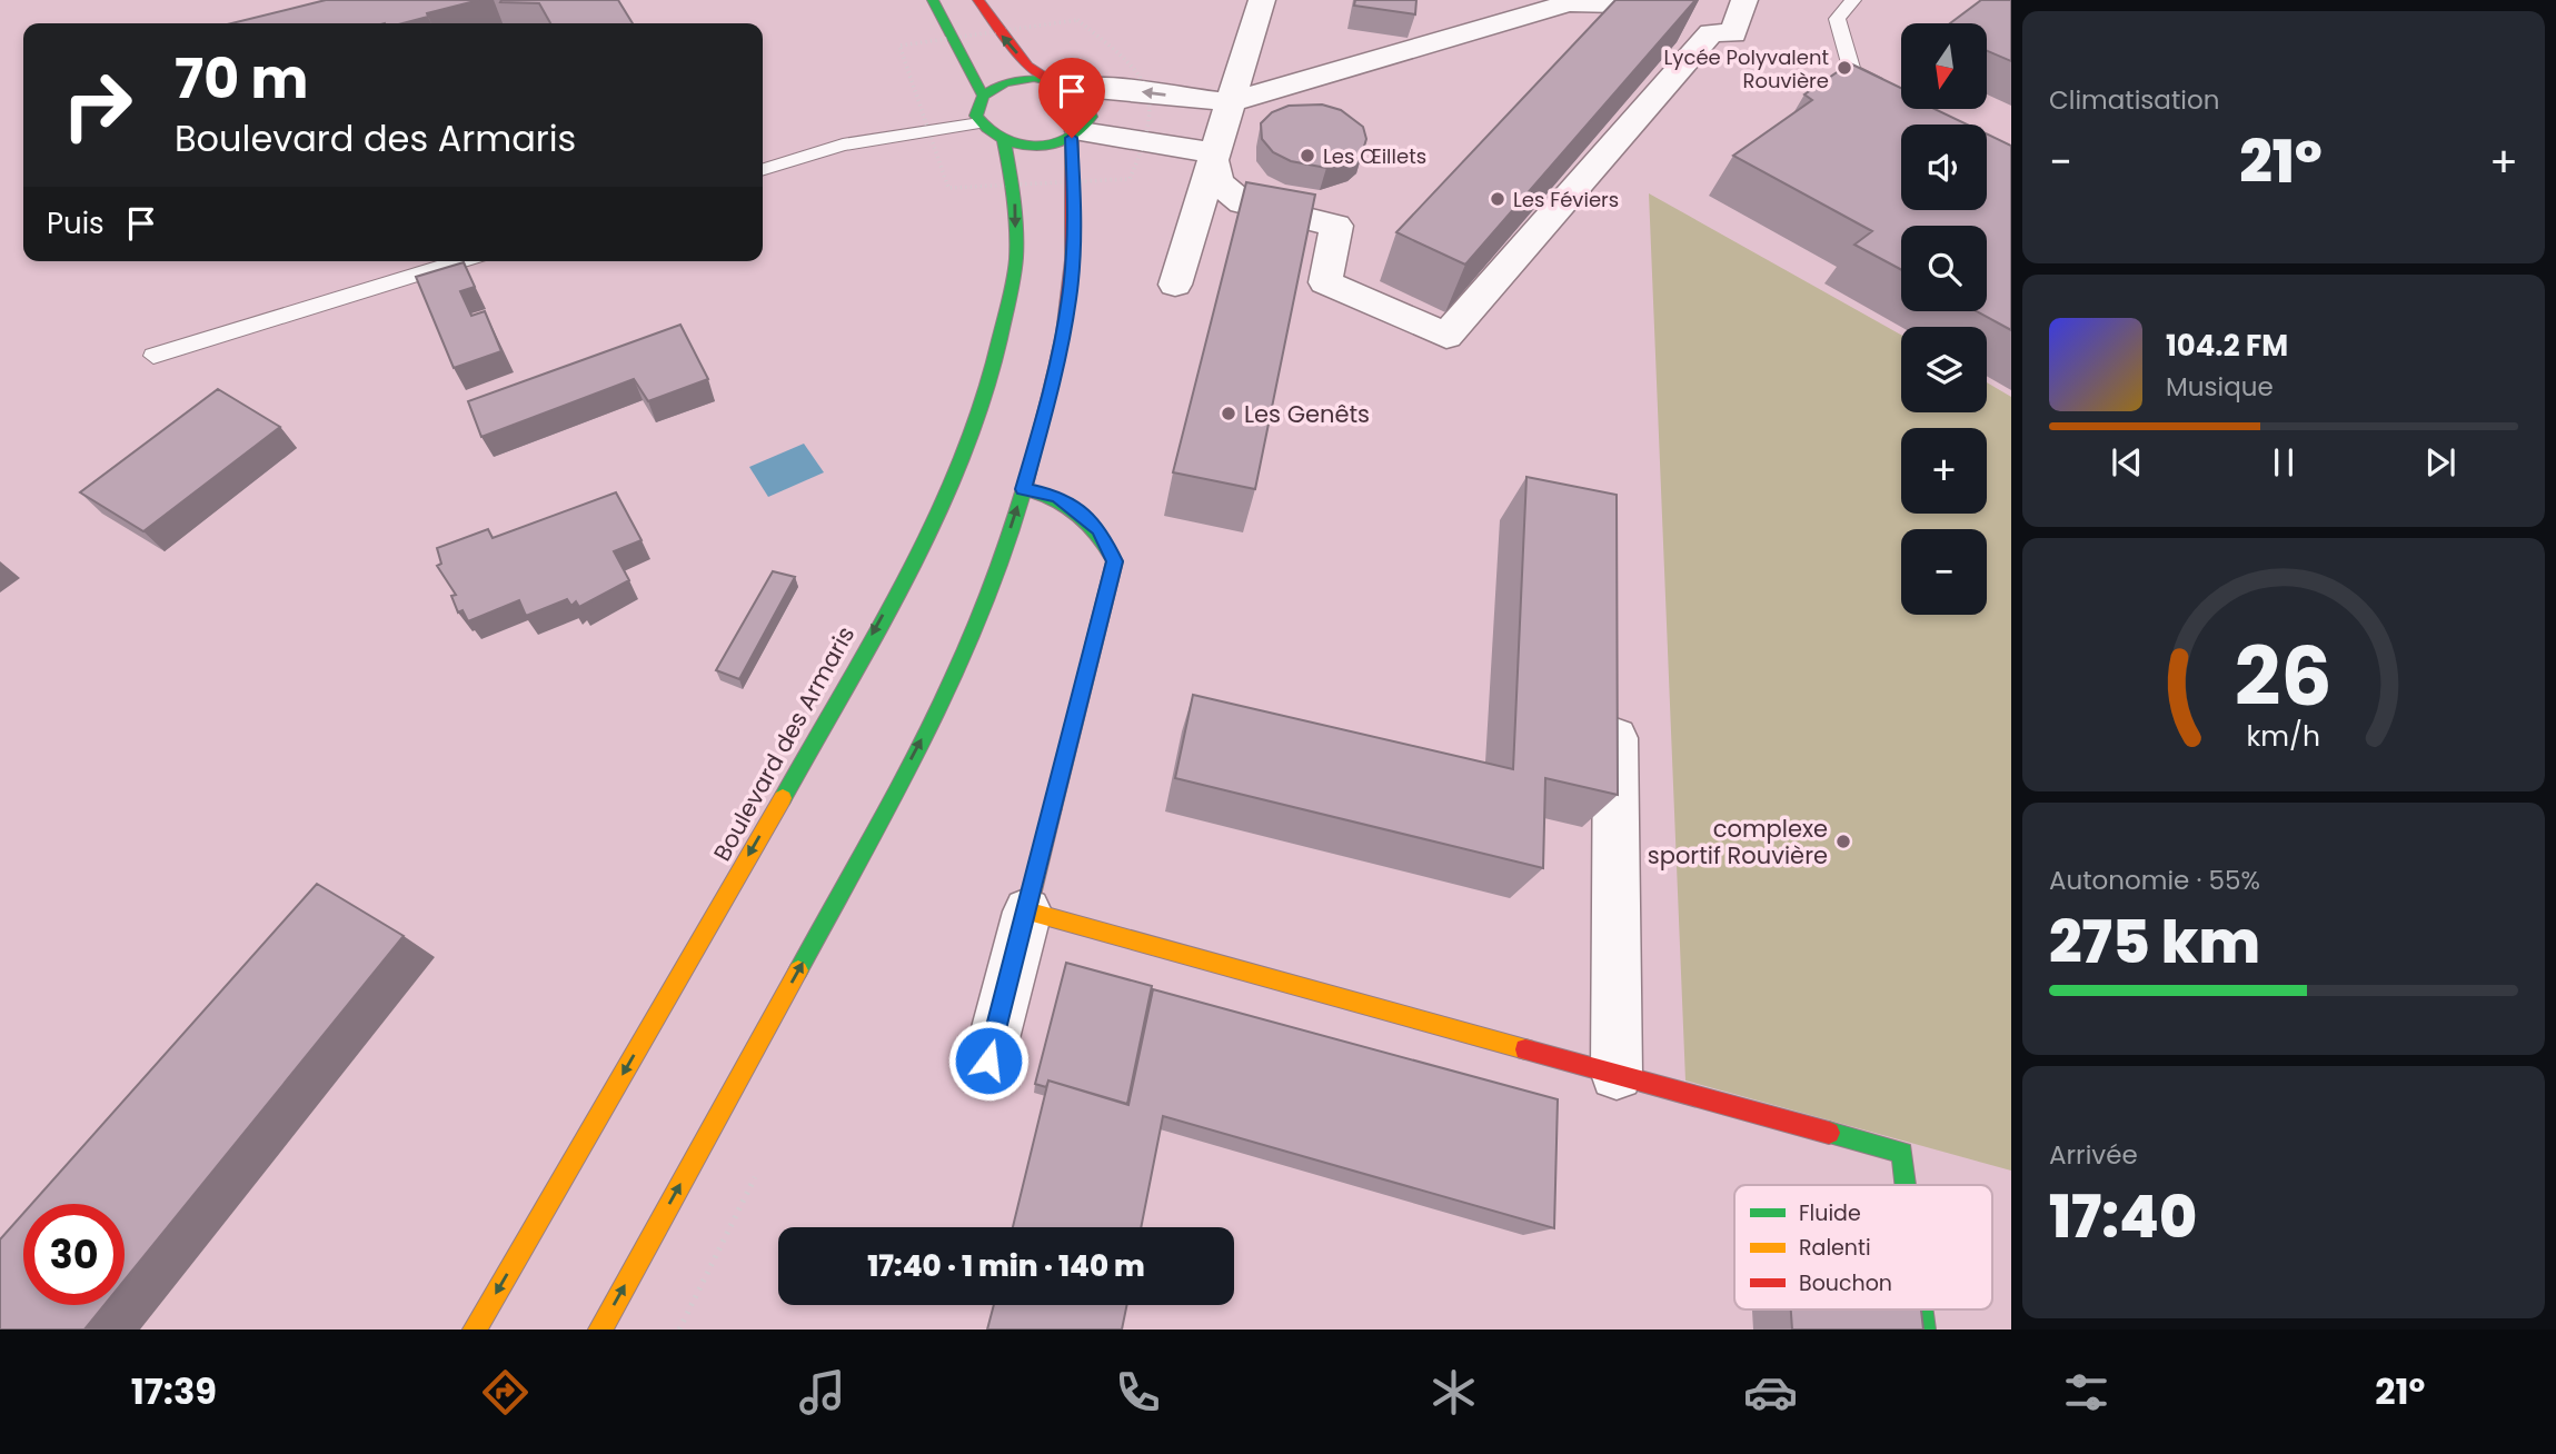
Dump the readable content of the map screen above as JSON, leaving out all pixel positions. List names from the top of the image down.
{
  "streets": {
    "main road": ["Boulevard des Armaris"]
  },
  "places": [
    "Lycée Polyvalent Rouvière",
    "Les Œillets",
    "Les Féviers",
    "Les Genêts",
    "complexe sportif Rouvière"
  ],
  "legend": ["Fluide", "Ralenti", "Bouchon"],
  "north": "bottom",
  "page": {
    "tile": [
      "Climatisation",
      ["Autonomie · 55%", "275 km"],
      ["Arrivée", "17:40"]
    ],
    "map_buttons": ["+", "−"],
    "turn": ["70 m", "Boulevard des Armaris"],
    "heat": ["−", "21°", "+"],
    "then": "Puis",
    "song": ["104.2 FM", "Musique"],
    "limit": "30",
    "trip": "17:40 · 1 min · 140 m",
    "tabs": ["17:39", "21°"],
    "gauge": ["26", "km/h"]
  }
}
